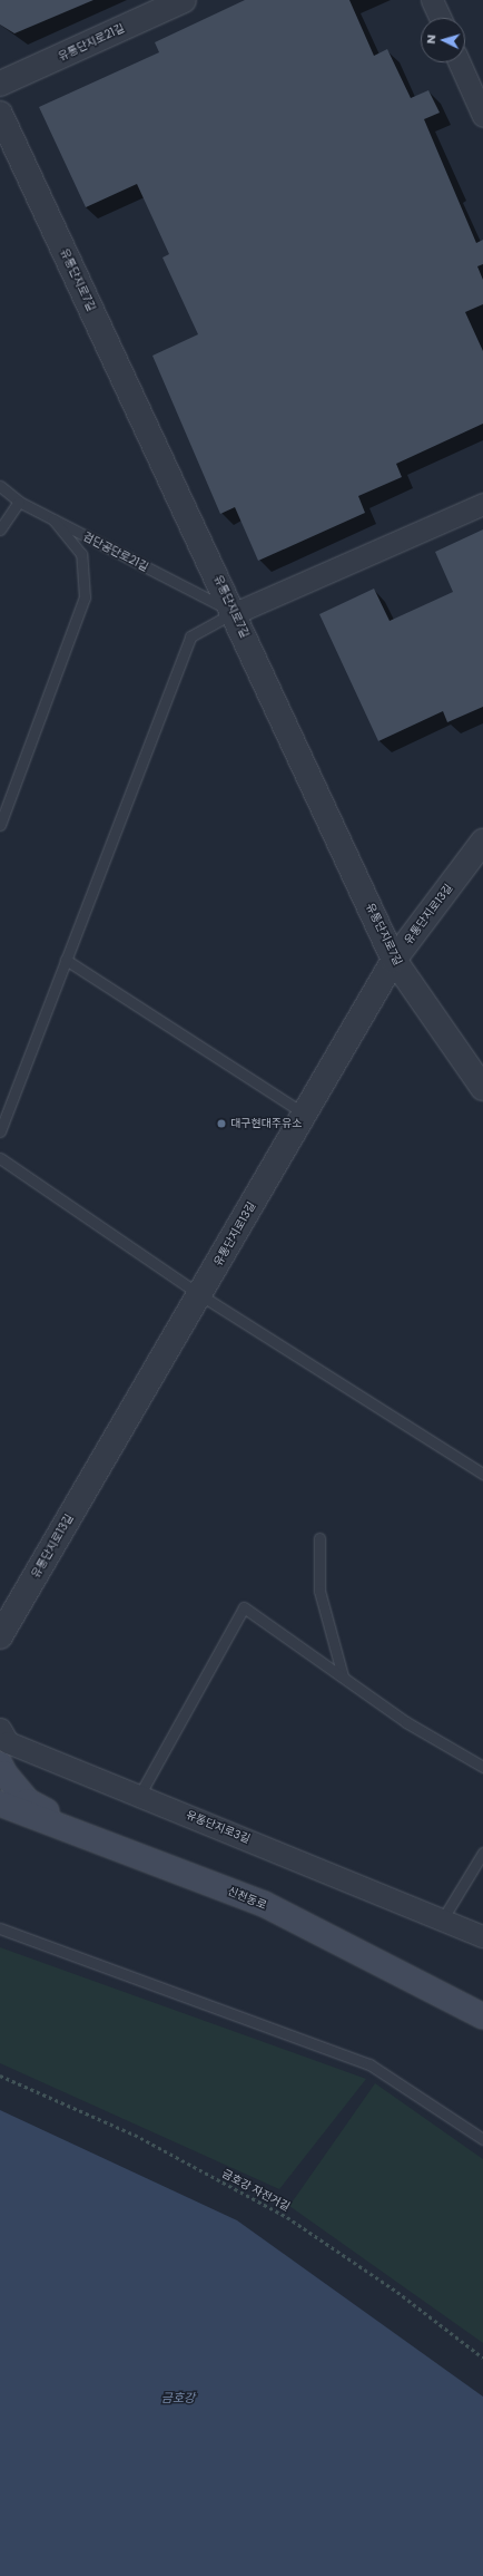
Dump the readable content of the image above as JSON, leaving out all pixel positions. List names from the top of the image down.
{
  "streets": {
    "main road": ["신천동로"],
    "street": [
      "유통단지로21길",
      "유통단지로7길",
      "유통단지로13길",
      "유통단지로3길"
    ],
    "lane": ["검단공단로21길"],
    "path": ["금호강 자전거길"]
  },
  "crossings": [
    ["유통단지로7길", "검단공단로21길"],
    ["유통단지로7길", "유통단지로13길"]
  ],
  "water": ["금호강"],
  "places": ["대구현대주유소"],
  "north": "left"
}
